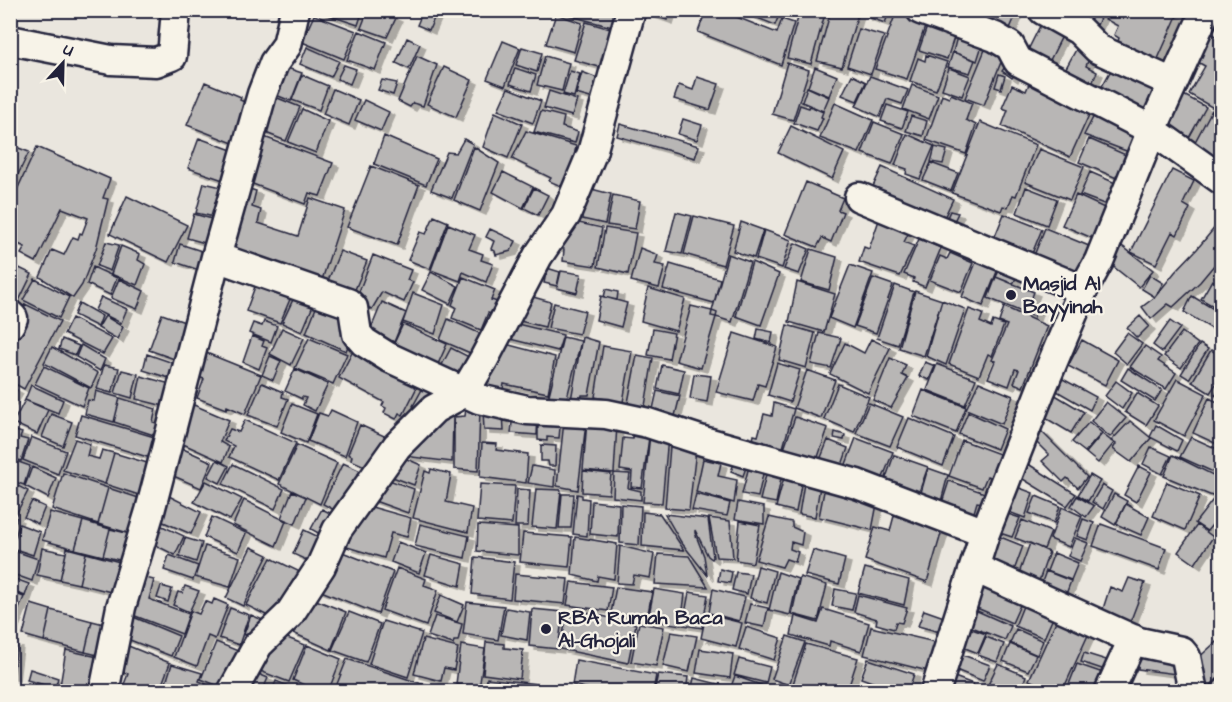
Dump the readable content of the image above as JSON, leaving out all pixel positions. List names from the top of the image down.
{
  "places": ["Masjid Al Bayyinah", "RBA Rumah Baca Al-Ghojali"],
  "north": "top"
}
